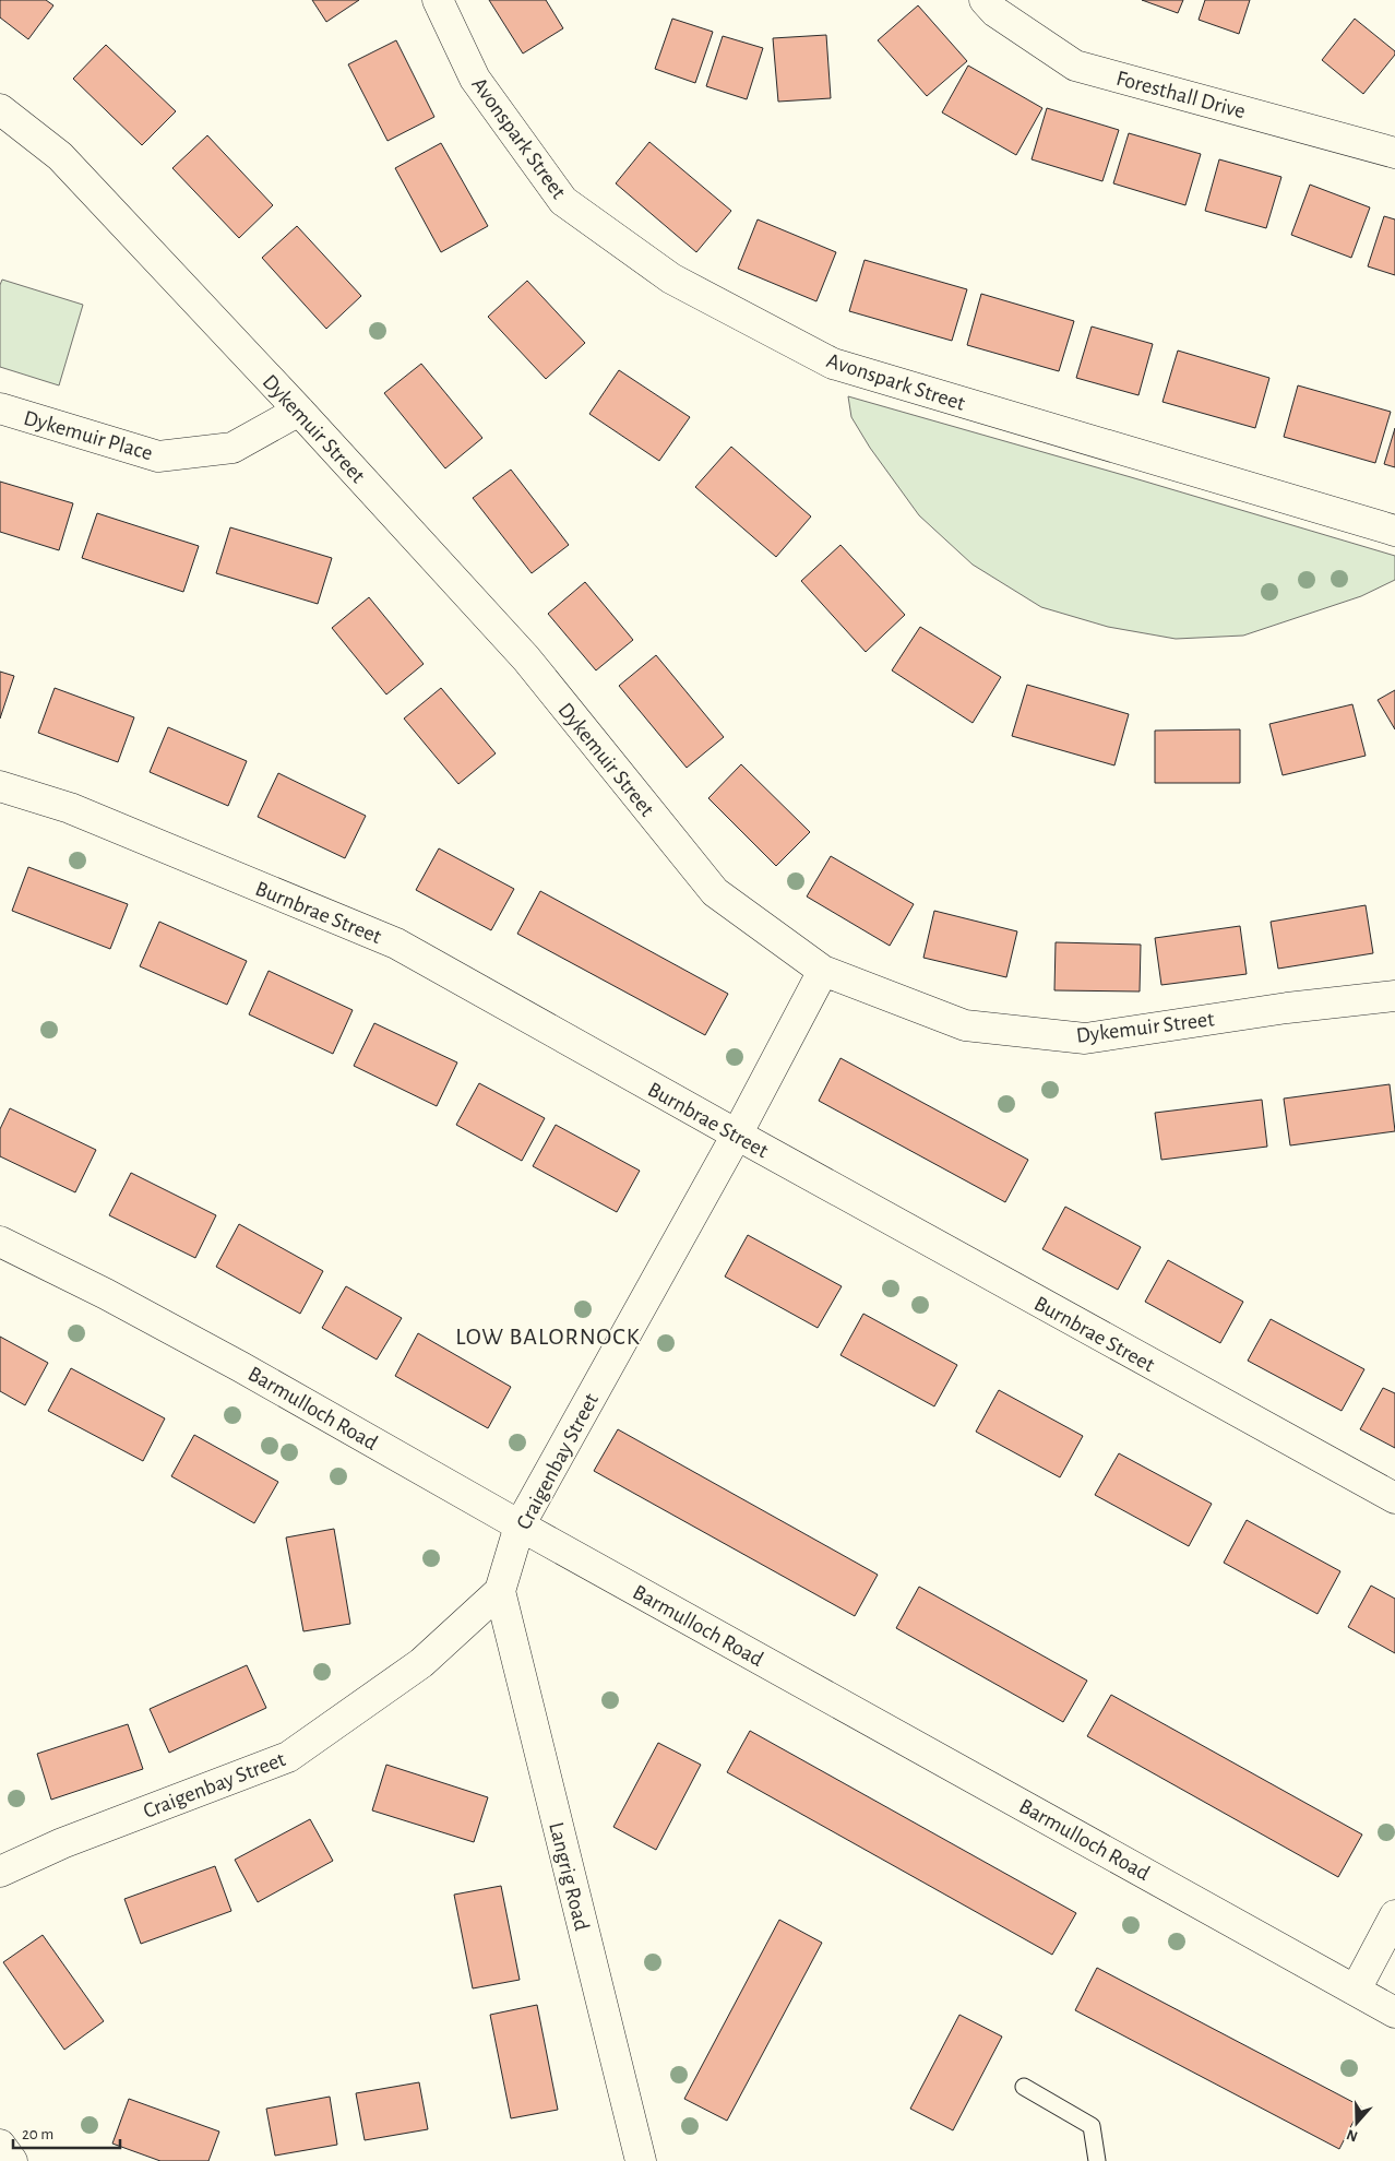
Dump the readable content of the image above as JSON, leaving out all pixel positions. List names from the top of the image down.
{
  "streets": {
    "street": [
      "Foresthall Drive",
      "Avonspark Street",
      "Dykemuir Street",
      "Dykemuir Place",
      "Burnbrae Street",
      "Barmulloch Road",
      "Craigenbay Street",
      "Langrig Road"
    ]
  },
  "crossings": [
    ["Dykemuir Street", "Dykemuir Place"],
    ["Dykemuir Street", "Craigenbay Street"],
    ["Burnbrae Street", "Craigenbay Street"],
    ["Barmulloch Road", "Craigenbay Street"],
    ["Craigenbay Street", "Langrig Road"]
  ],
  "districts": ["LOW BALORNOCK"],
  "scale_bar": "20 m",
  "north": "bottom"
}
